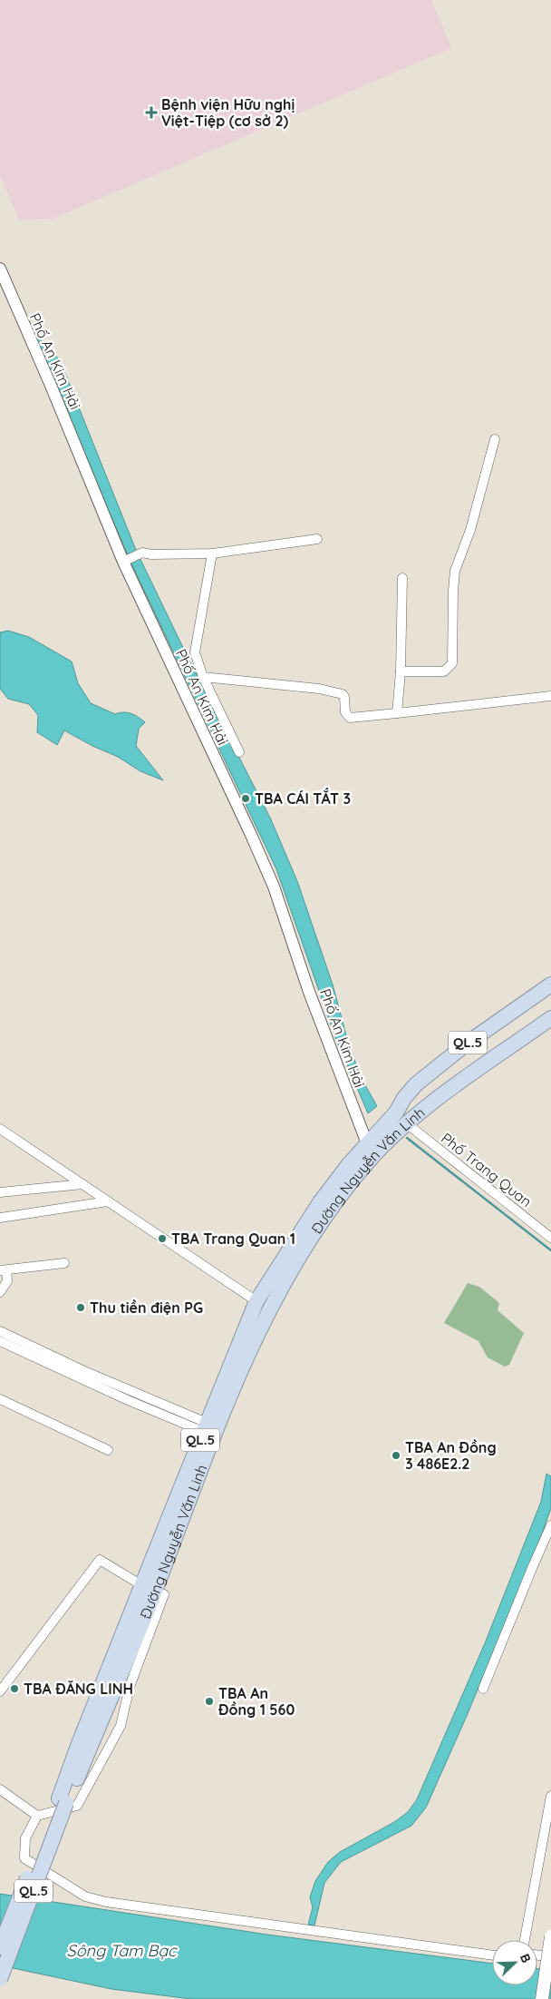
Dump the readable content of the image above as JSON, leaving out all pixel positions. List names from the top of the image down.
{
  "streets": {
    "highway": ["QL.5", "Đường Nguyễn Văn Linh"],
    "street": ["Phố An Kim Hải", "Phố Trang Quan"]
  },
  "crossings": [
    ["Phố An Kim Hải", "Đường Nguyễn Văn Linh"],
    ["Phố Trang Quan", "Đường Nguyễn Văn Linh"]
  ],
  "water": ["Sông Tam Bạc"],
  "places": {
    "health": ["Bệnh viện Hữu nghị Việt-Tiệp (cơ sở 2)"],
    "other": [
      "TBA CÁI TẮT 3",
      "TBA Trang Quan 1",
      "Thu tiền điện PG",
      "TBA An Đồng 3 486E2.2",
      "TBA ĐĂNG LINH",
      "TBA An Đồng 1 560"
    ]
  },
  "north": "top right"
}
